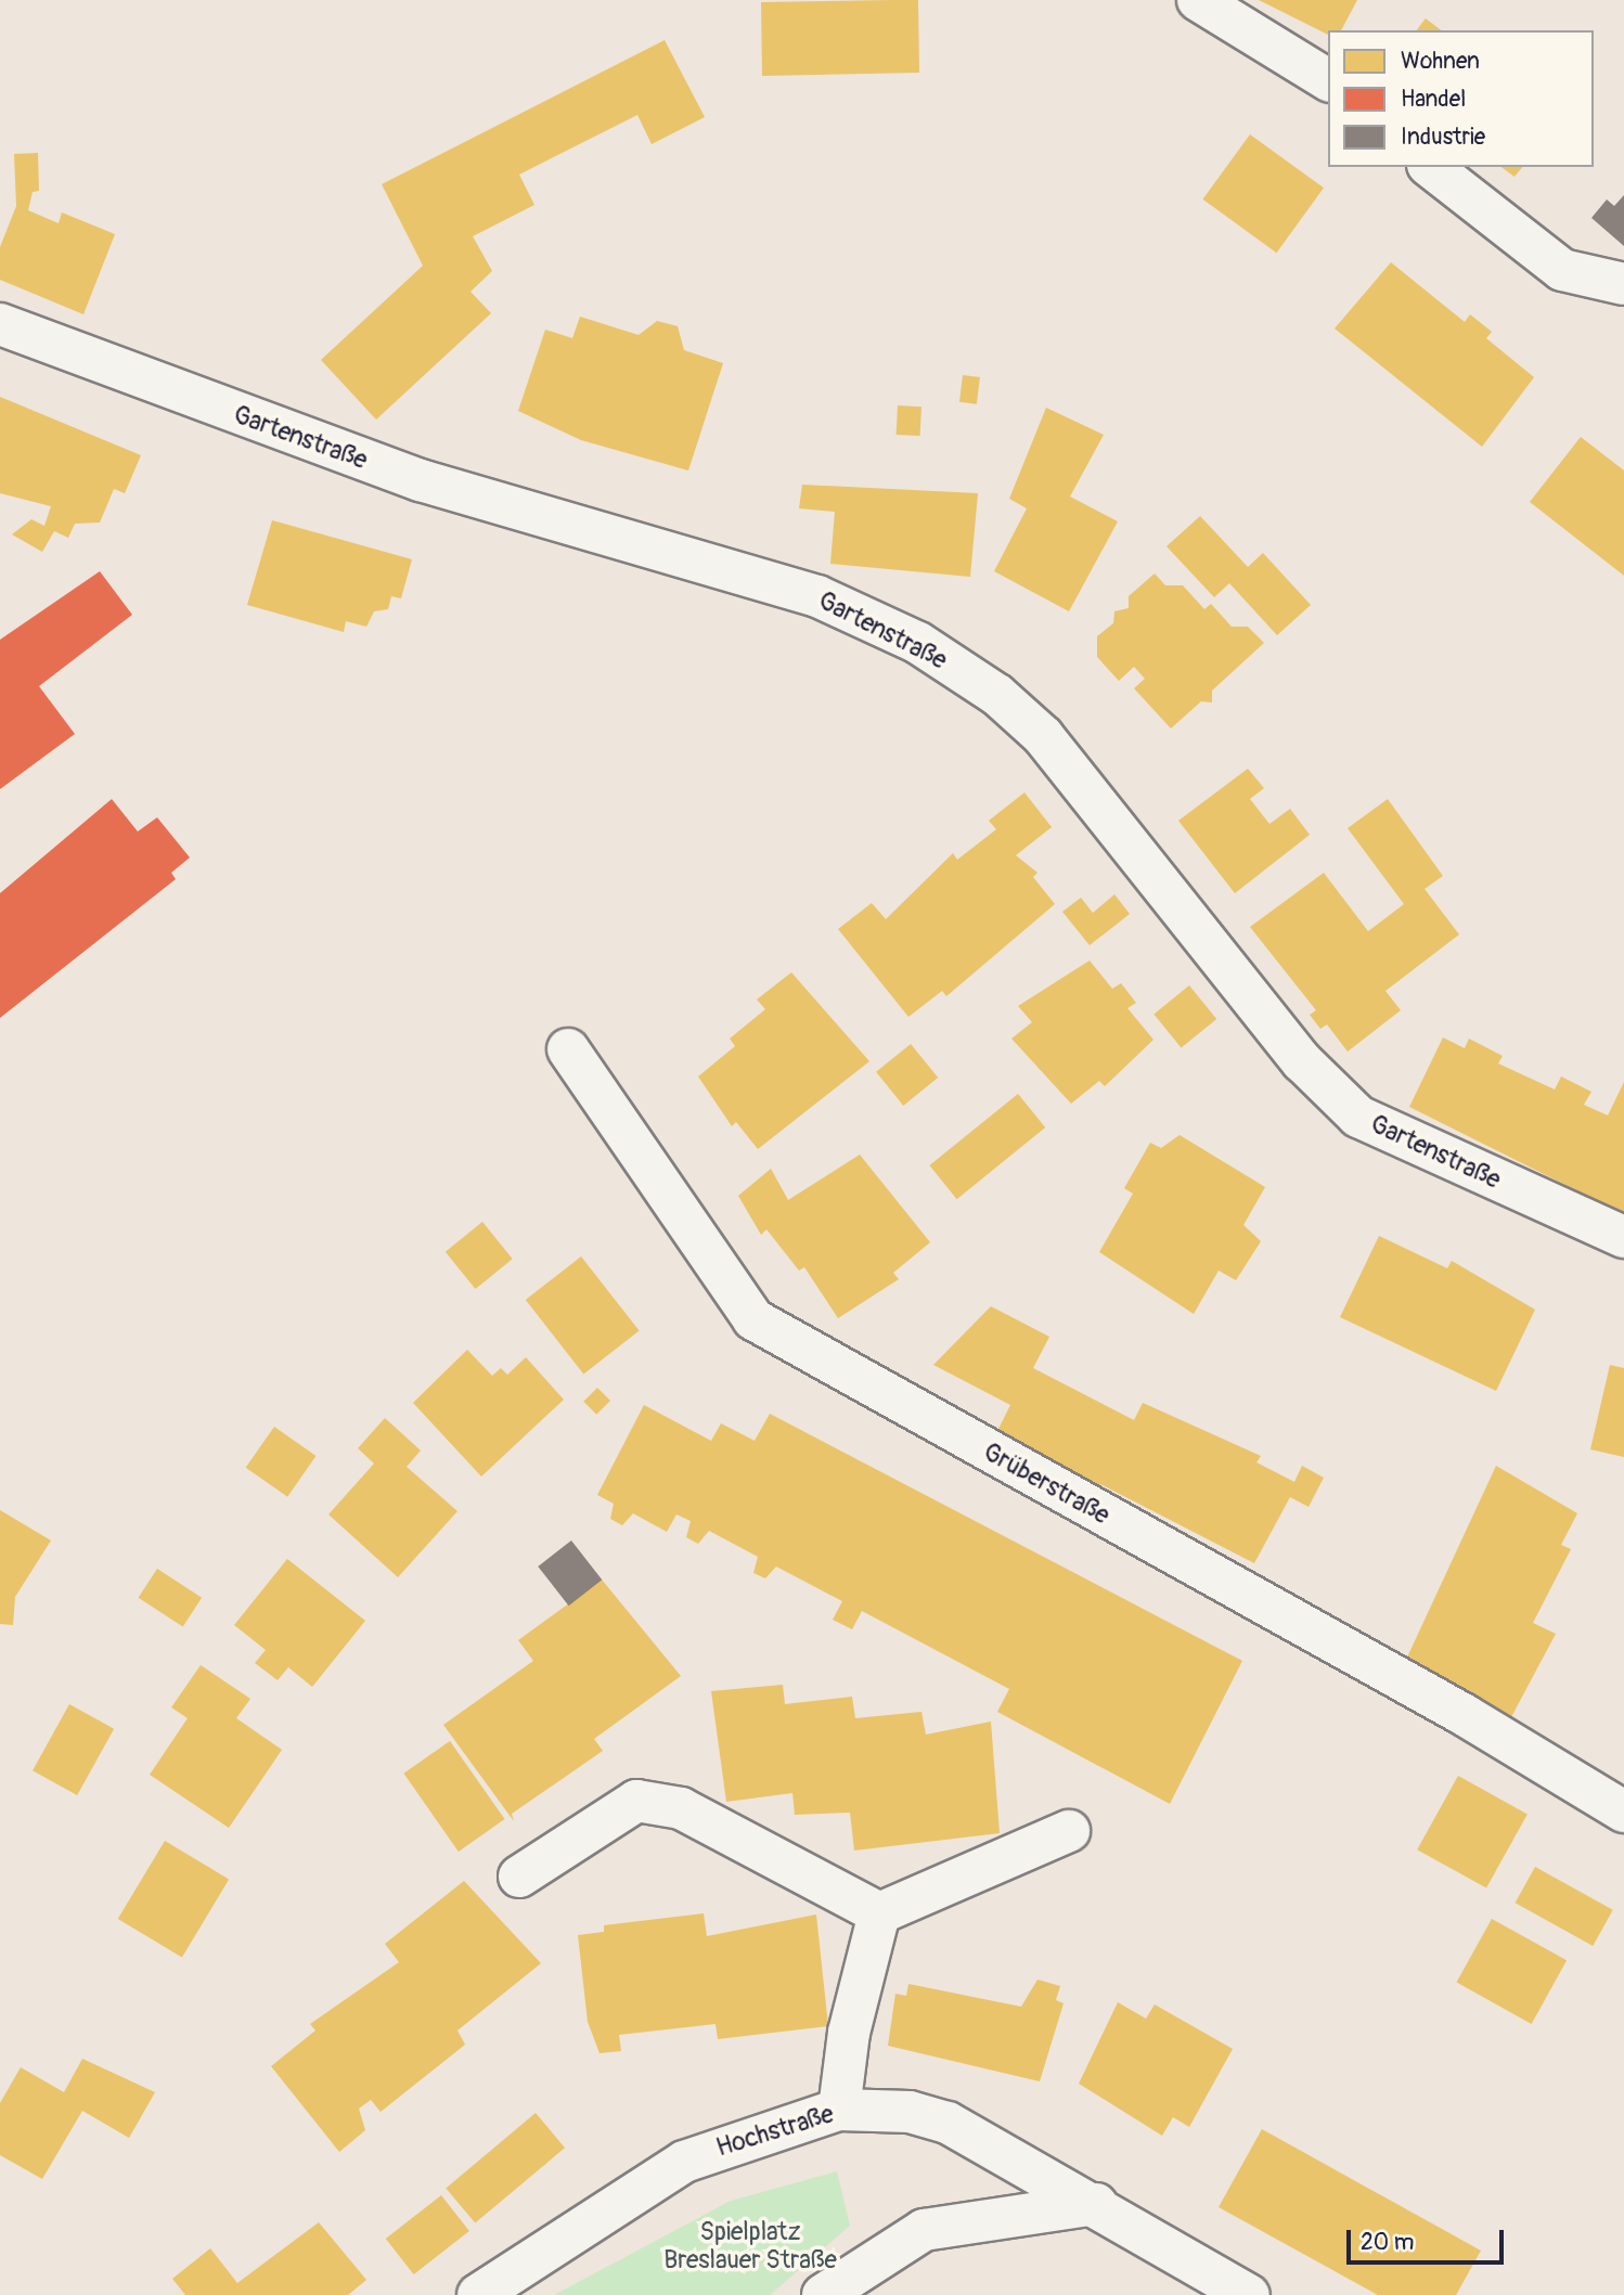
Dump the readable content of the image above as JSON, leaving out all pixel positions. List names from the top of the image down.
{
  "streets": {
    "street": ["Gartenstraße", "Grüberstraße", "Hochstraße"]
  },
  "parks": ["Spielplatz Breslauer Straße"],
  "legend": ["Wohnen", "Handel", "Industrie"],
  "scale_bar": "20 m"
}
